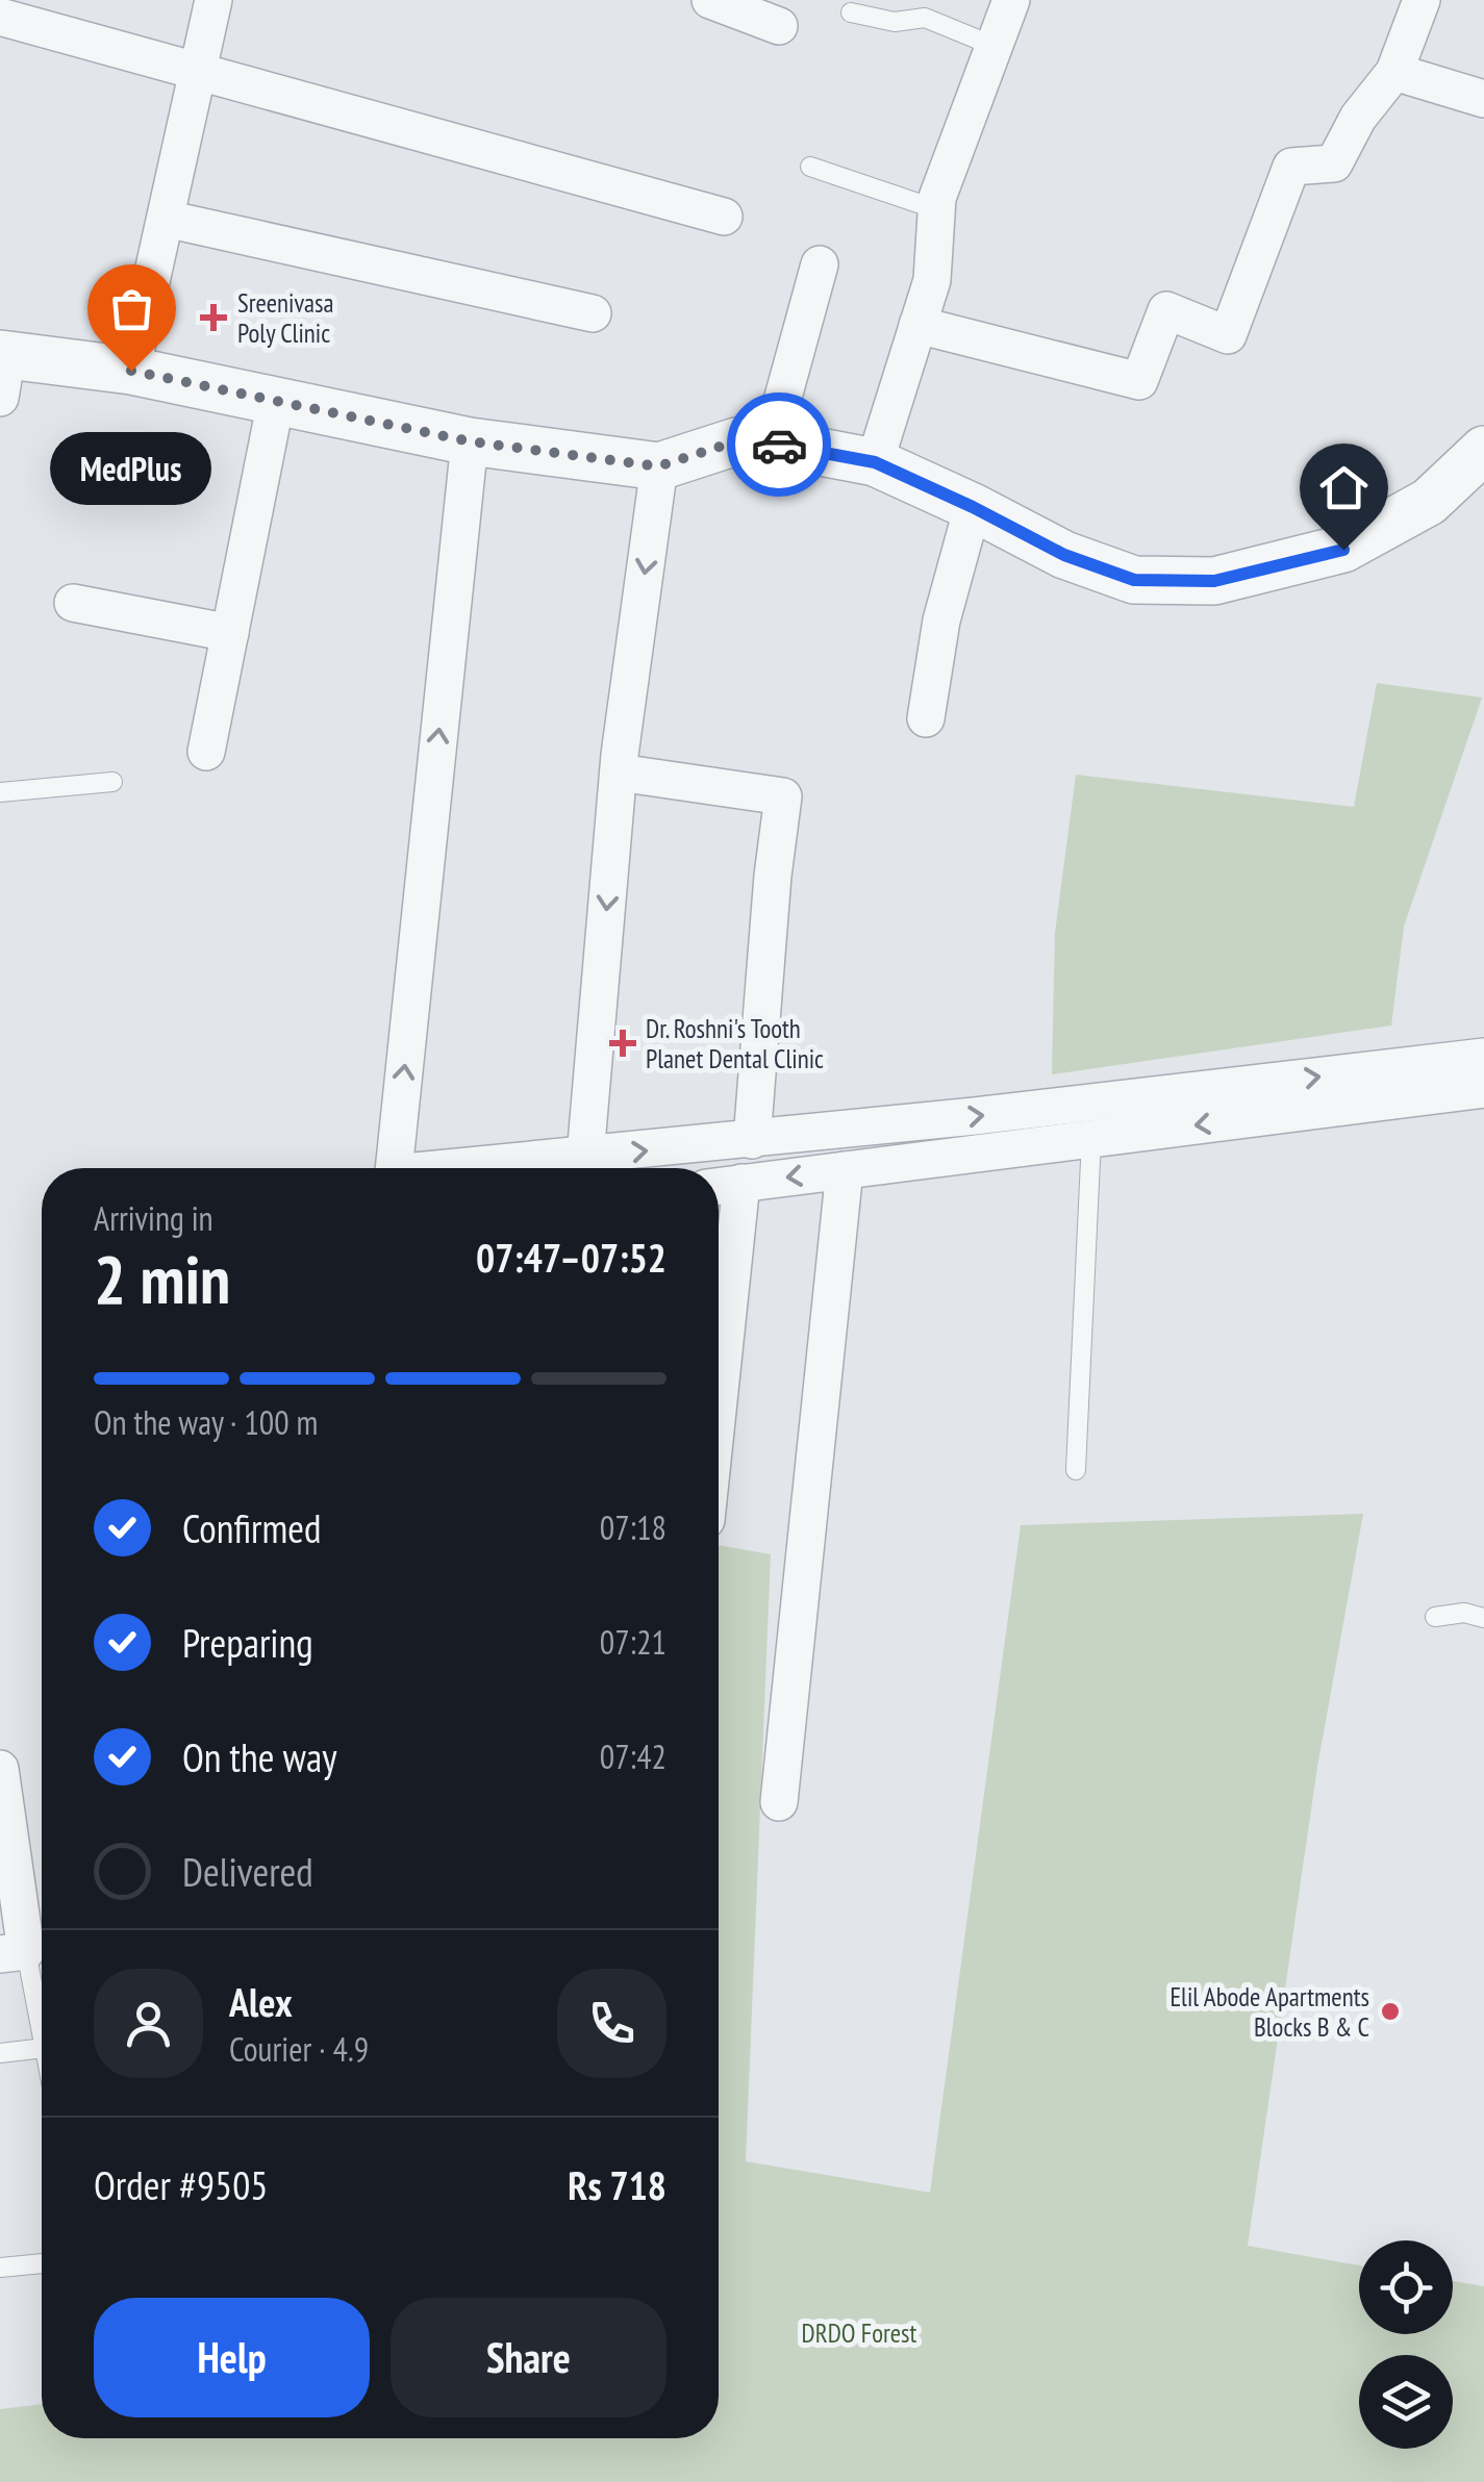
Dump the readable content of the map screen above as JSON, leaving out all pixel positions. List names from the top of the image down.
{
  "parks": ["DRDO Forest"],
  "places": {
    "health": ["Sreenivasa Poly Clinic", "Dr. Roshni's Tooth Planet Dental Clinic"],
    "other": ["MedPlus", "Elil Abode Apartments Blocks B & C"]
  },
  "page": {
    "bubble": "MedPlus",
    "heading": ["2 min", "Arriving in", "07:47–07:52"],
    "panel": [
      "Alex",
      "Courier · 4.9",
      "Order #9505",
      "Rs 718"
    ],
    "bar": "On the way · 100 m",
    "list": [
      ["Confirmed", "07:18"],
      ["Preparing", "07:21"],
      ["On the way", "07:42"],
      "Delivered"
    ],
    "buttons": ["Help", "Share"]
  }
}
